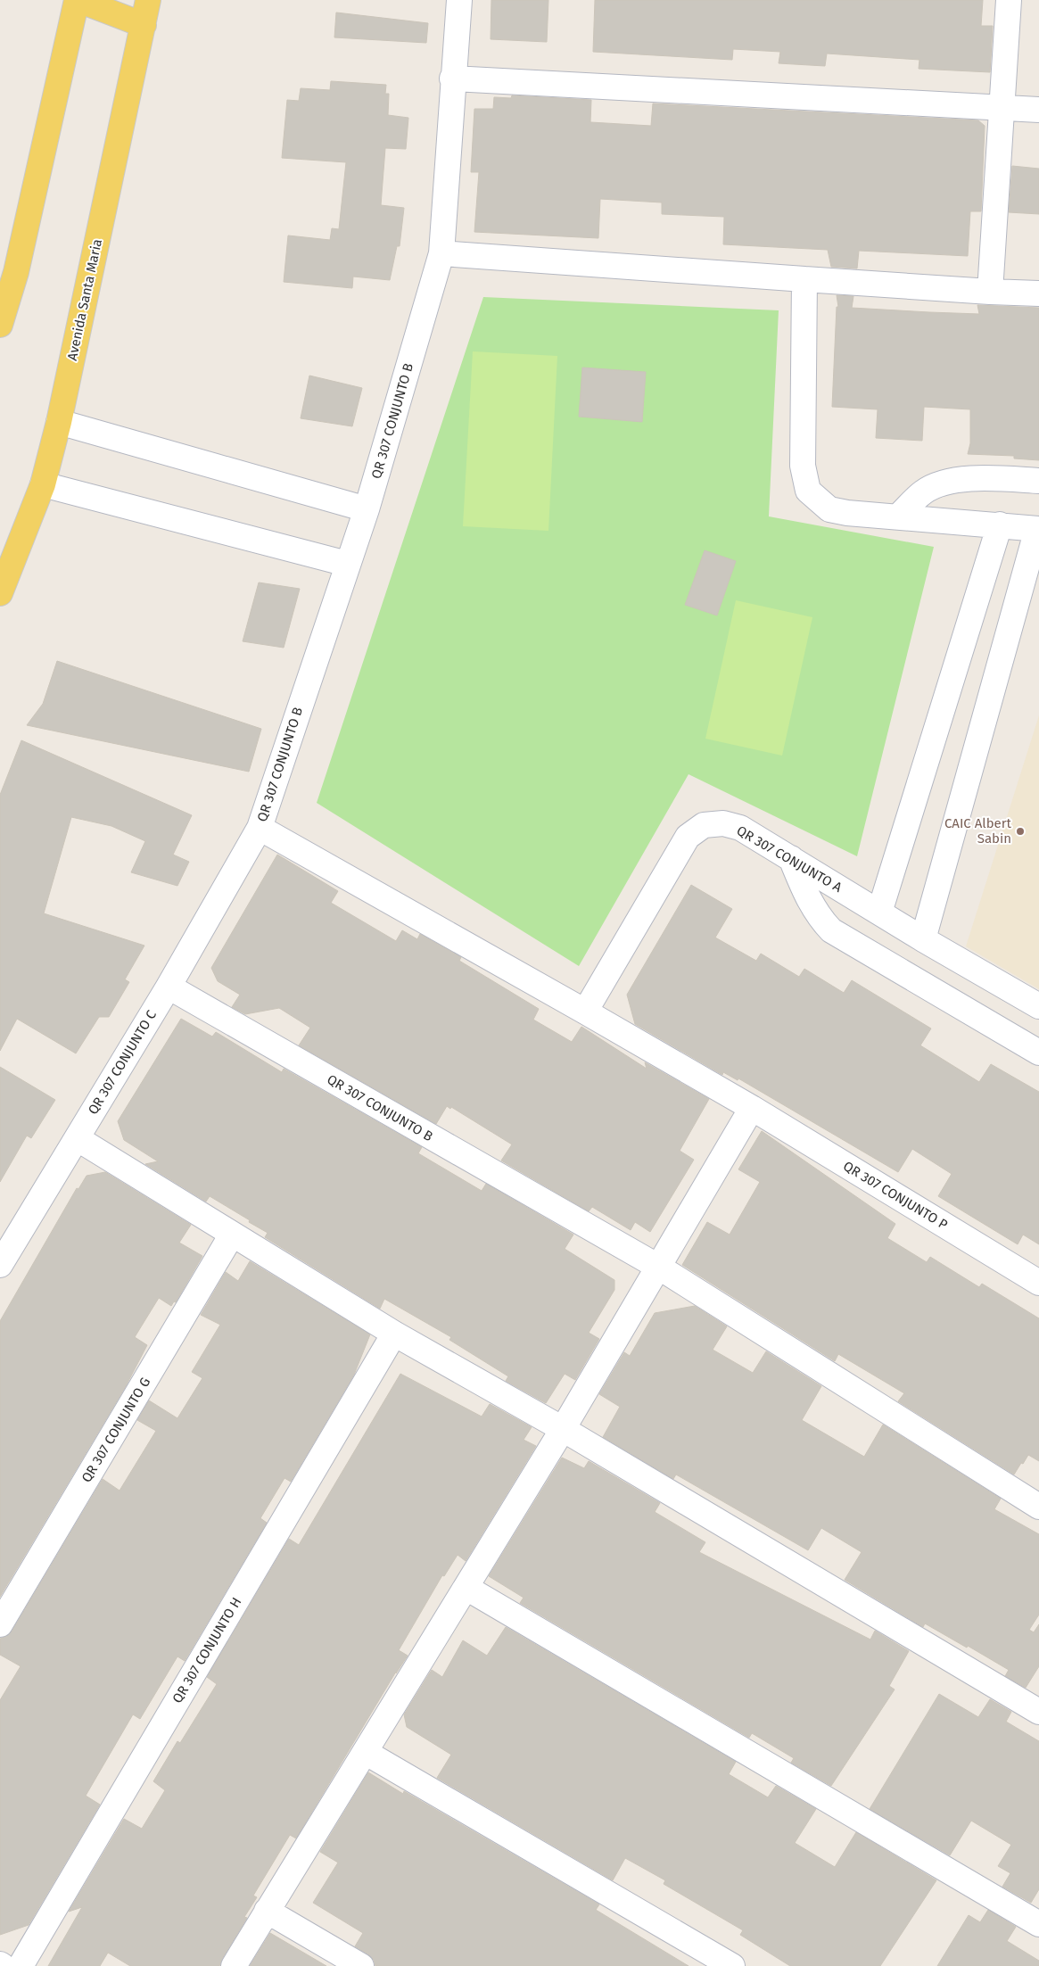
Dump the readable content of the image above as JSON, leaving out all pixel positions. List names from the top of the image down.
{
  "streets": {
    "main road": ["Avenida Santa Maria"],
    "street": [
      "QR 307 CONJUNTO B",
      "QR 307 CONJUNTO A",
      "QR 307 CONJUNTO C",
      "QR 307 CONJUNTO P",
      "QR 307 CONJUNTO G",
      "QR 307 CONJUNTO H"
    ]
  },
  "crossings": [
    ["QR 307 CONJUNTO B", "QR 307 CONJUNTO A"],
    ["QR 307 CONJUNTO B", "QR 307 CONJUNTO C"],
    ["QR 307 CONJUNTO B", "QR 307 CONJUNTO P"]
  ],
  "places": ["CAIC Albert Sabin"]
}
